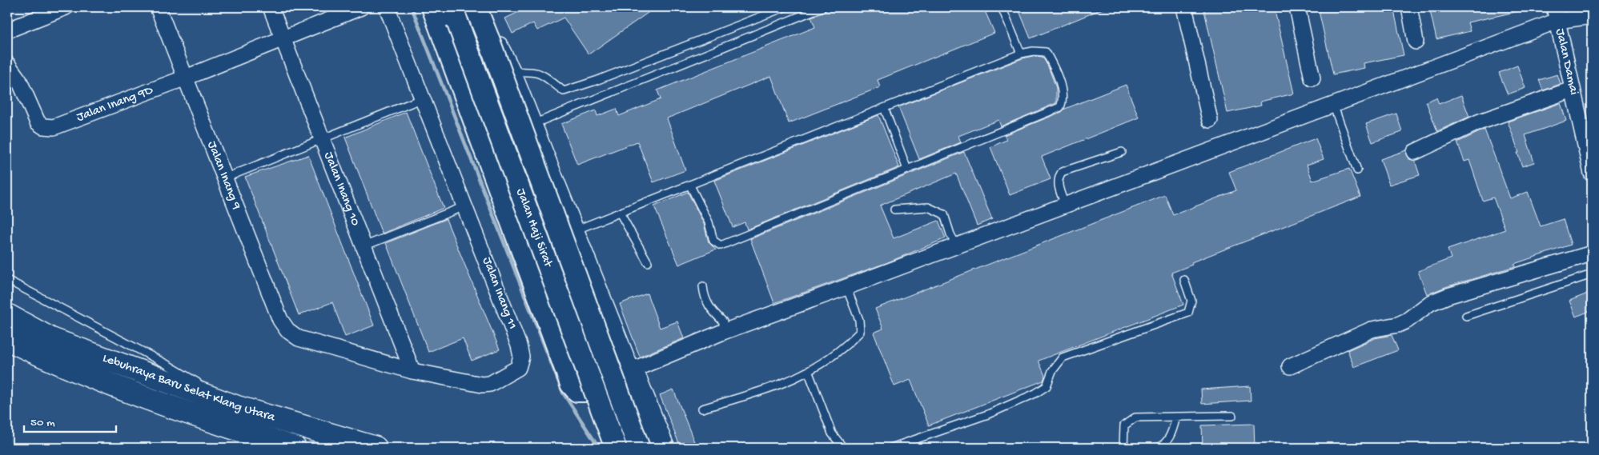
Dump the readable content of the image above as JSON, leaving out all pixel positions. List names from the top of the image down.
{
  "streets": {
    "highway": ["Lebuhraya Baru Selat Klang Utara"],
    "main road": ["Jalan Haji Sirat"],
    "street": [
      "Jalan Damai",
      "Jalan Inang 9D",
      "Jalan Inang 9",
      "Jalan Inang 10",
      "Jalan Inang 11"
    ]
  },
  "crossings": [
    ["Jalan Inang 9D", "Jalan Inang 9"],
    ["Jalan Inang 9D", "Jalan Inang 10"],
    ["Jalan Inang 9", "Jalan Inang 11"],
    ["Jalan Inang 10", "Jalan Inang 11"]
  ],
  "scale_bar": "50 m"
}
